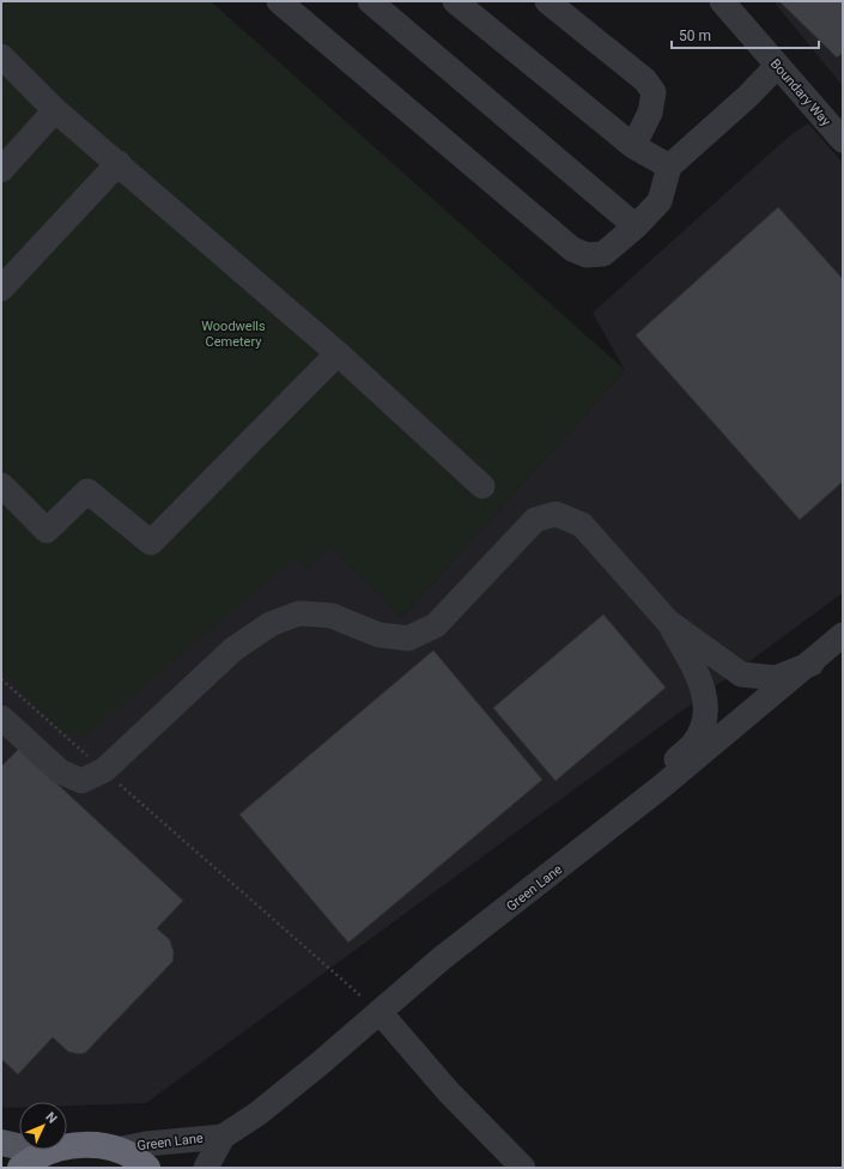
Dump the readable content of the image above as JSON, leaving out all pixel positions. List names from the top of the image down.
{
  "streets": {
    "street": ["Boundary Way", "Green Lane"]
  },
  "parks": ["Woodwells Cemetery"],
  "scale_bar": "50 m",
  "north": "top right"
}
